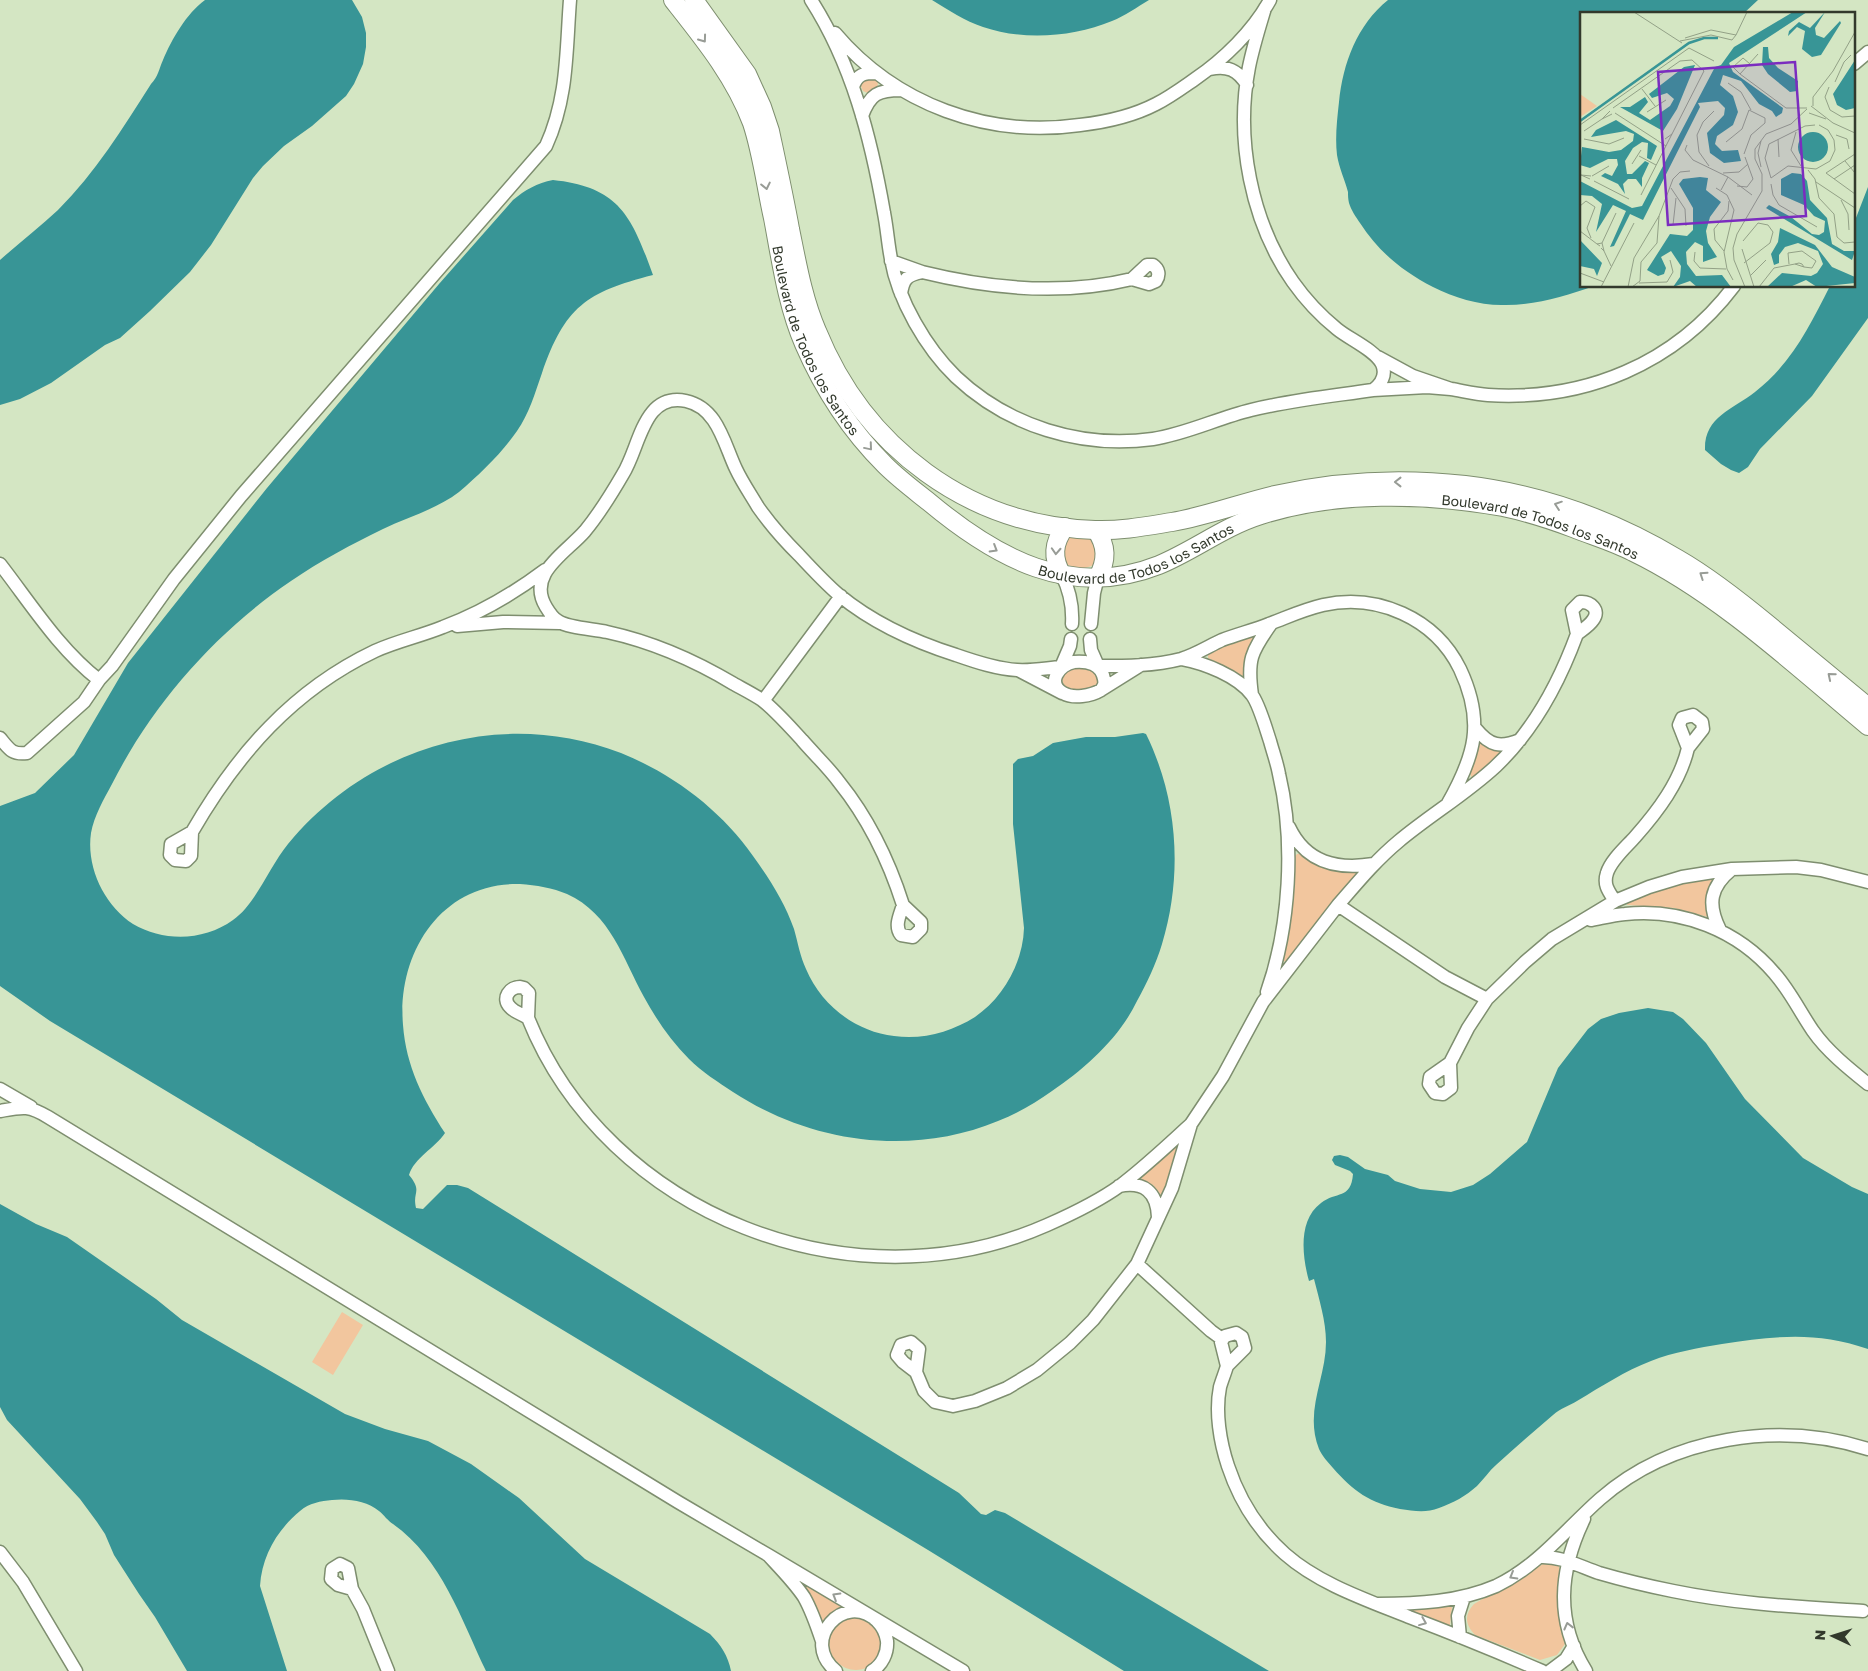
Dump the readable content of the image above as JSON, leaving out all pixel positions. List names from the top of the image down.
{
  "streets": {
    "street": ["Boulevard de Todos los Santos"]
  },
  "north": "left"
}
